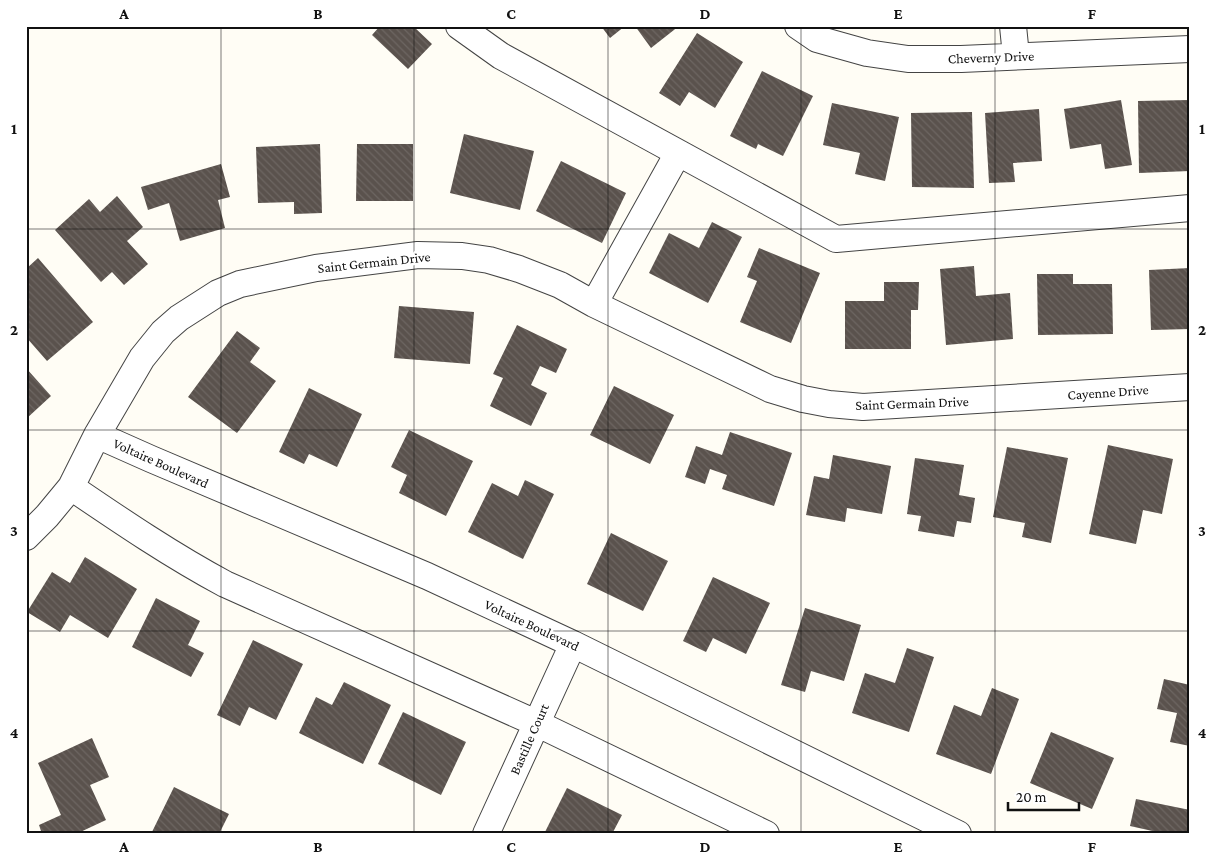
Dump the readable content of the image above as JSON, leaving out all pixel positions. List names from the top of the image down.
{
  "streets": {
    "street": [
      "Cheverny Drive",
      "Saint Germain Drive",
      "Cayenne Drive",
      "Voltaire Boulevard",
      "Bastille Court"
    ]
  },
  "crossings": [
    ["Saint Germain Drive", "Cayenne Drive"],
    ["Saint Germain Drive", "Voltaire Boulevard"],
    ["Voltaire Boulevard", "Bastille Court"]
  ],
  "scale_bar": "20 m",
  "grid": {
    "columns": [
      "A",
      "B",
      "C",
      "D",
      "E",
      "F"
    ],
    "rows": [
      "1",
      "2",
      "3",
      "4"
    ]
  }
}
